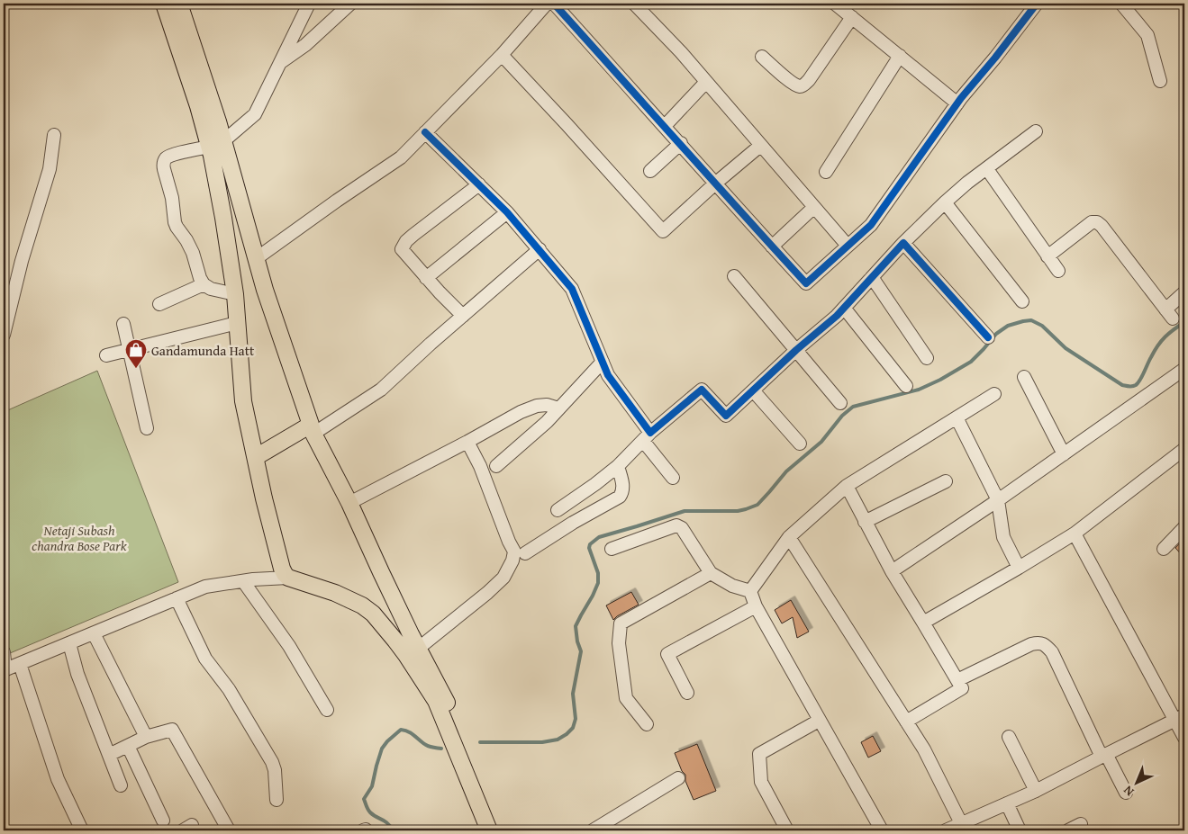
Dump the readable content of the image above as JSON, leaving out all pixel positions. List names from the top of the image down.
{
  "parks": ["Netaji Subash chandra Bose Park"],
  "places": {
    "shop": ["Gandamunda Hatt"]
  },
  "north": "bottom left"
}
